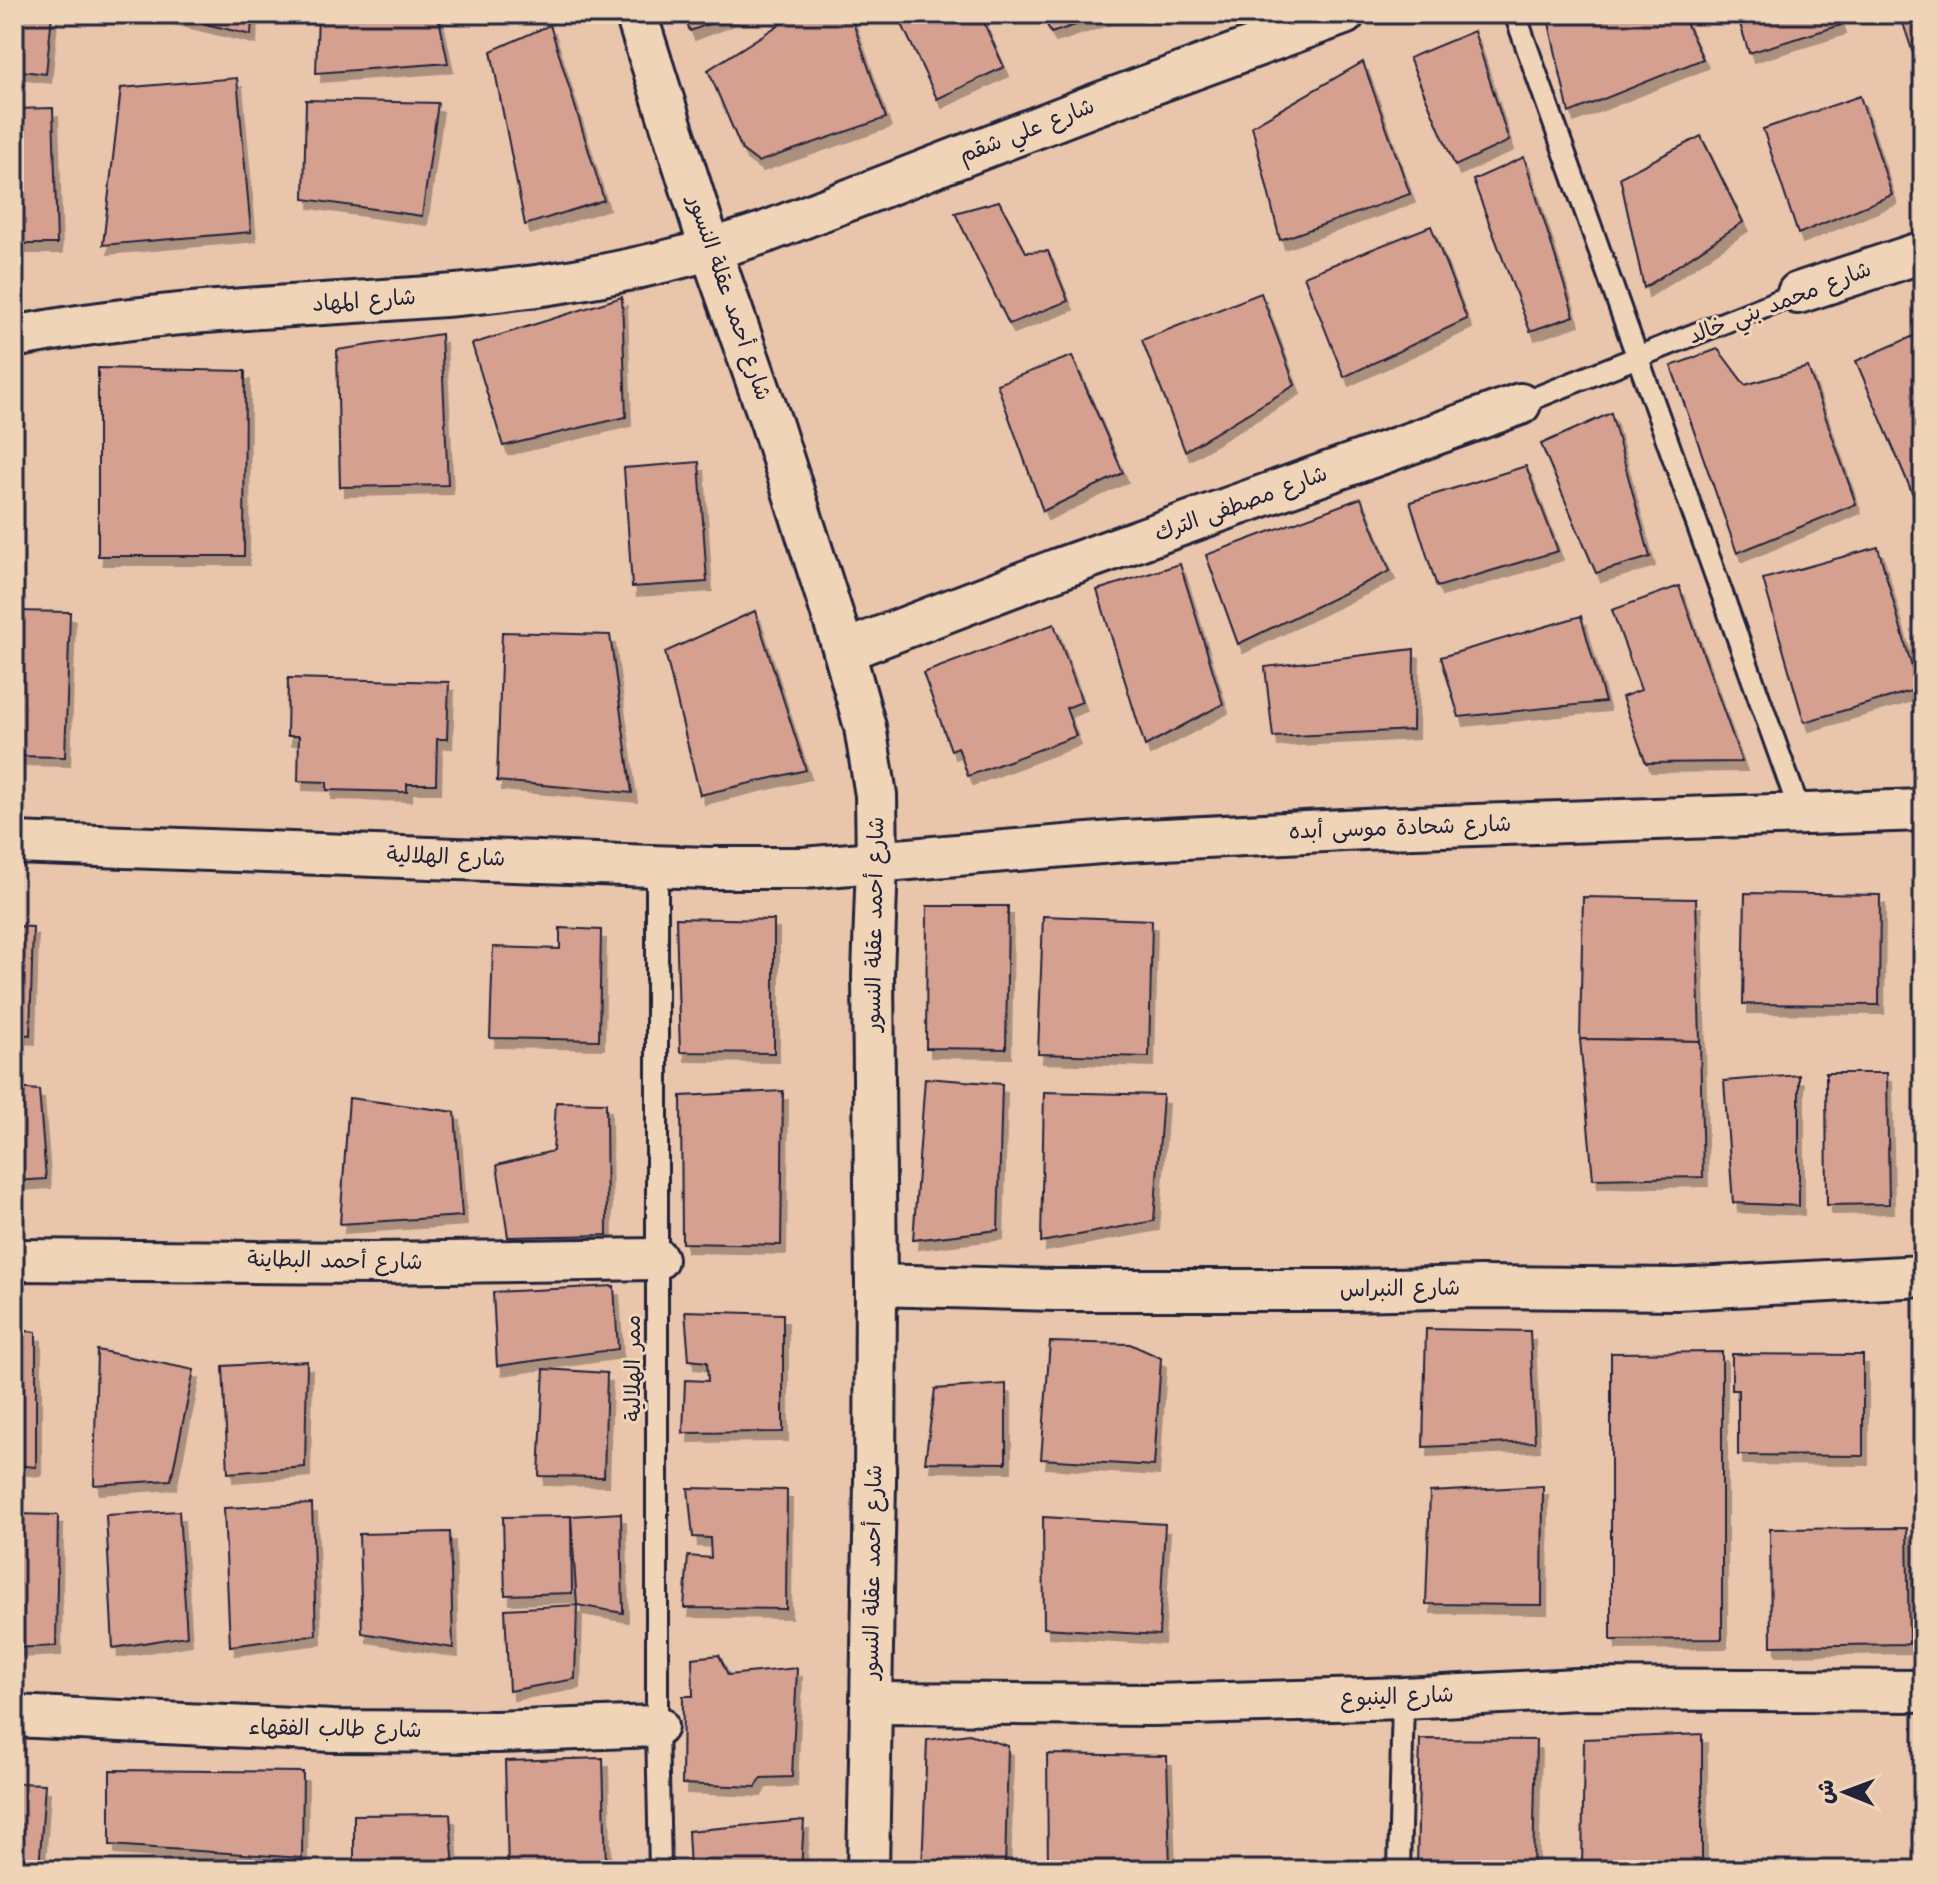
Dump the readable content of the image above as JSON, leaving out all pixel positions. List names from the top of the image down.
{
  "streets": {
    "street": [
      "شارع علي شقم",
      "شارع أحمد عقلة النسور",
      "شارع المهاد",
      "شارع محمد بني خالد",
      "شارع مصطفى الترك",
      "شارع شحادة موسى أبده",
      "شارع الهلالية",
      "شارع أحمد البطاينة",
      "شارع النبراس",
      "شارع الينبوع",
      "شارع طالب الفقهاء"
    ],
    "lane": ["ممر الهلالية"]
  },
  "crossings": [
    ["شارع علي شقم", "شارع أحمد عقلة النسور"],
    ["شارع علي شقم", "شارع المهاد"],
    ["شارع أحمد عقلة النسور", "شارع المهاد"],
    ["شارع أحمد عقلة النسور", "شارع مصطفى الترك"],
    ["شارع أحمد عقلة النسور", "شارع شحادة موسى أبده"],
    ["شارع أحمد عقلة النسور", "شارع الهلالية"],
    ["شارع أحمد عقلة النسور", "شارع النبراس"],
    ["شارع أحمد عقلة النسور", "شارع الينبوع"],
    ["شارع محمد بني خالد", "شارع مصطفى الترك"],
    ["شارع شحادة موسى أبده", "شارع الهلالية"],
    ["شارع الهلالية", "ممر الهلالية"],
    ["شارع أحمد البطاينة", "ممر الهلالية"],
    ["ممر الهلالية", "شارع طالب الفقهاء"]
  ],
  "north": "left"
}
